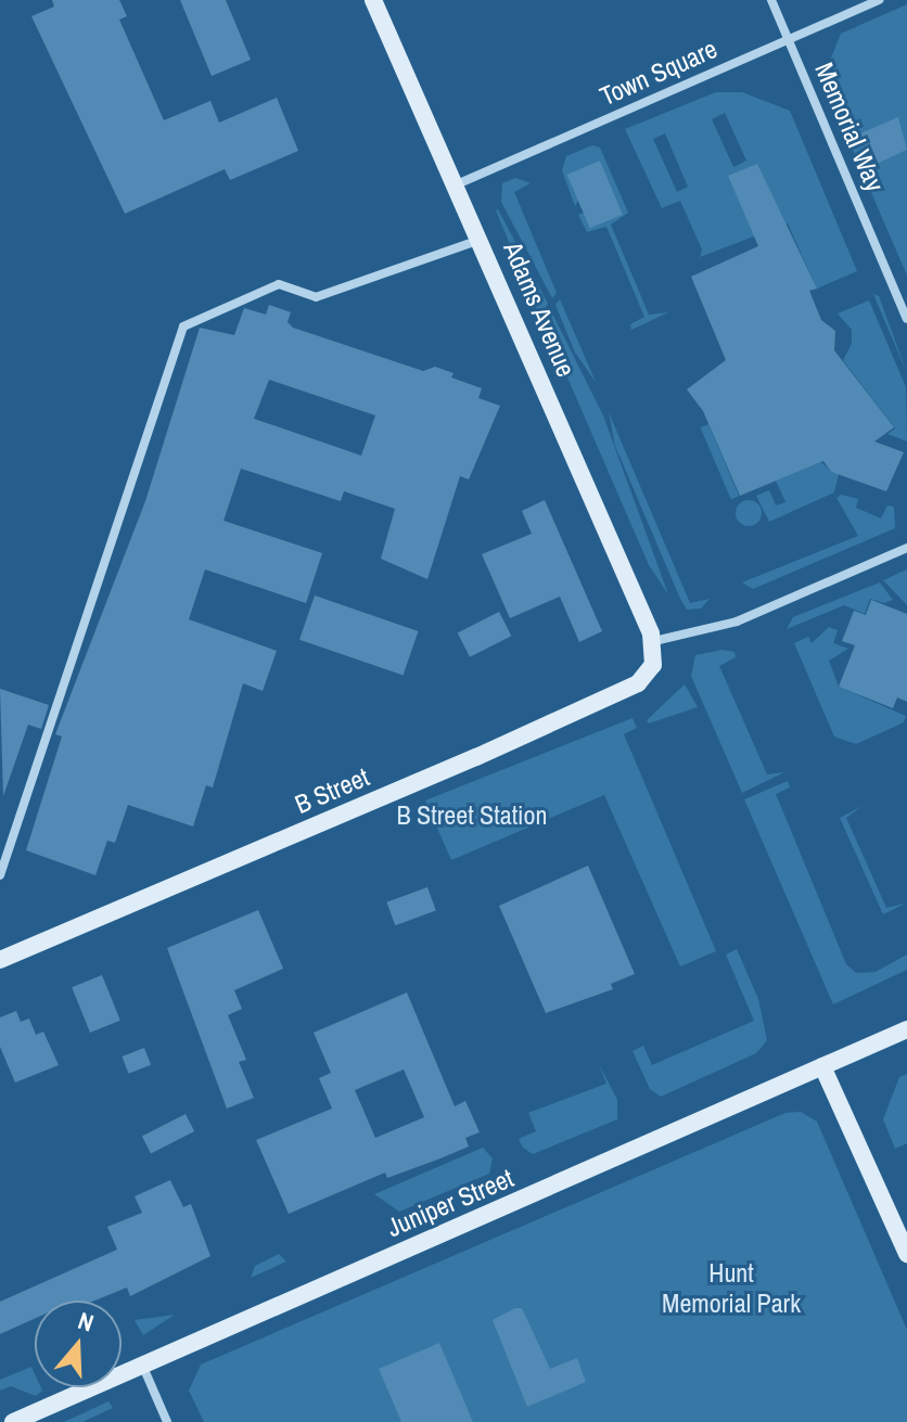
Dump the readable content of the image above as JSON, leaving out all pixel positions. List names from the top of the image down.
{
  "streets": {
    "street": [
      "Town Square",
      "Memorial Way",
      "Adams Avenue",
      "B Street",
      "Juniper Street"
    ]
  },
  "crossings": [
    ["Town Square", "Memorial Way"],
    ["Town Square", "Adams Avenue"],
    ["Adams Avenue", "B Street"]
  ],
  "parks": ["B Street Station", "Hunt Memorial Park"],
  "north": "top"
}
